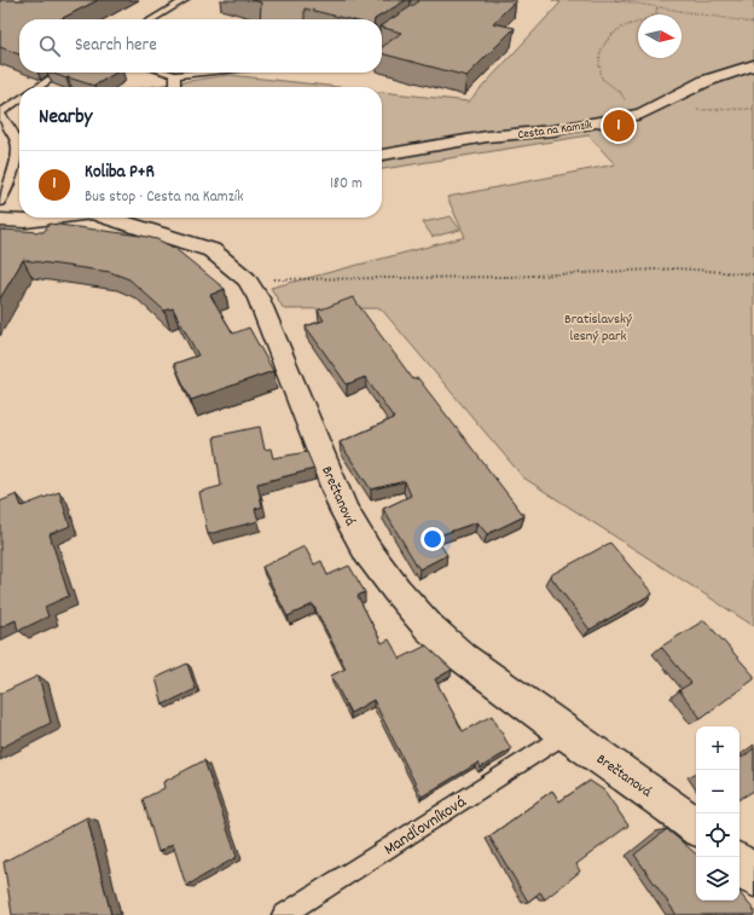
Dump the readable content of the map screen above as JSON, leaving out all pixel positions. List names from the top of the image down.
{
  "streets": {
    "street": ["Cesta na Kamzík", "Brečtanová"],
    "lane": ["Mandľovníková"]
  },
  "crossings": [
    ["Brečtanová", "Mandľovníková"]
  ],
  "parks": ["Bratislavský lesný park"],
  "north": "right",
  "page": {
    "search": "Search here",
    "heading": "Nearby",
    "pins": "1",
    "list": [
      {
        "mark": "1",
        "name": "Koliba P+R",
        "note": "Bus stop · Cesta na Kamzík",
        "value": "180 m"
      }
    ],
    "map_buttons": ["+", "−"]
  }
}
